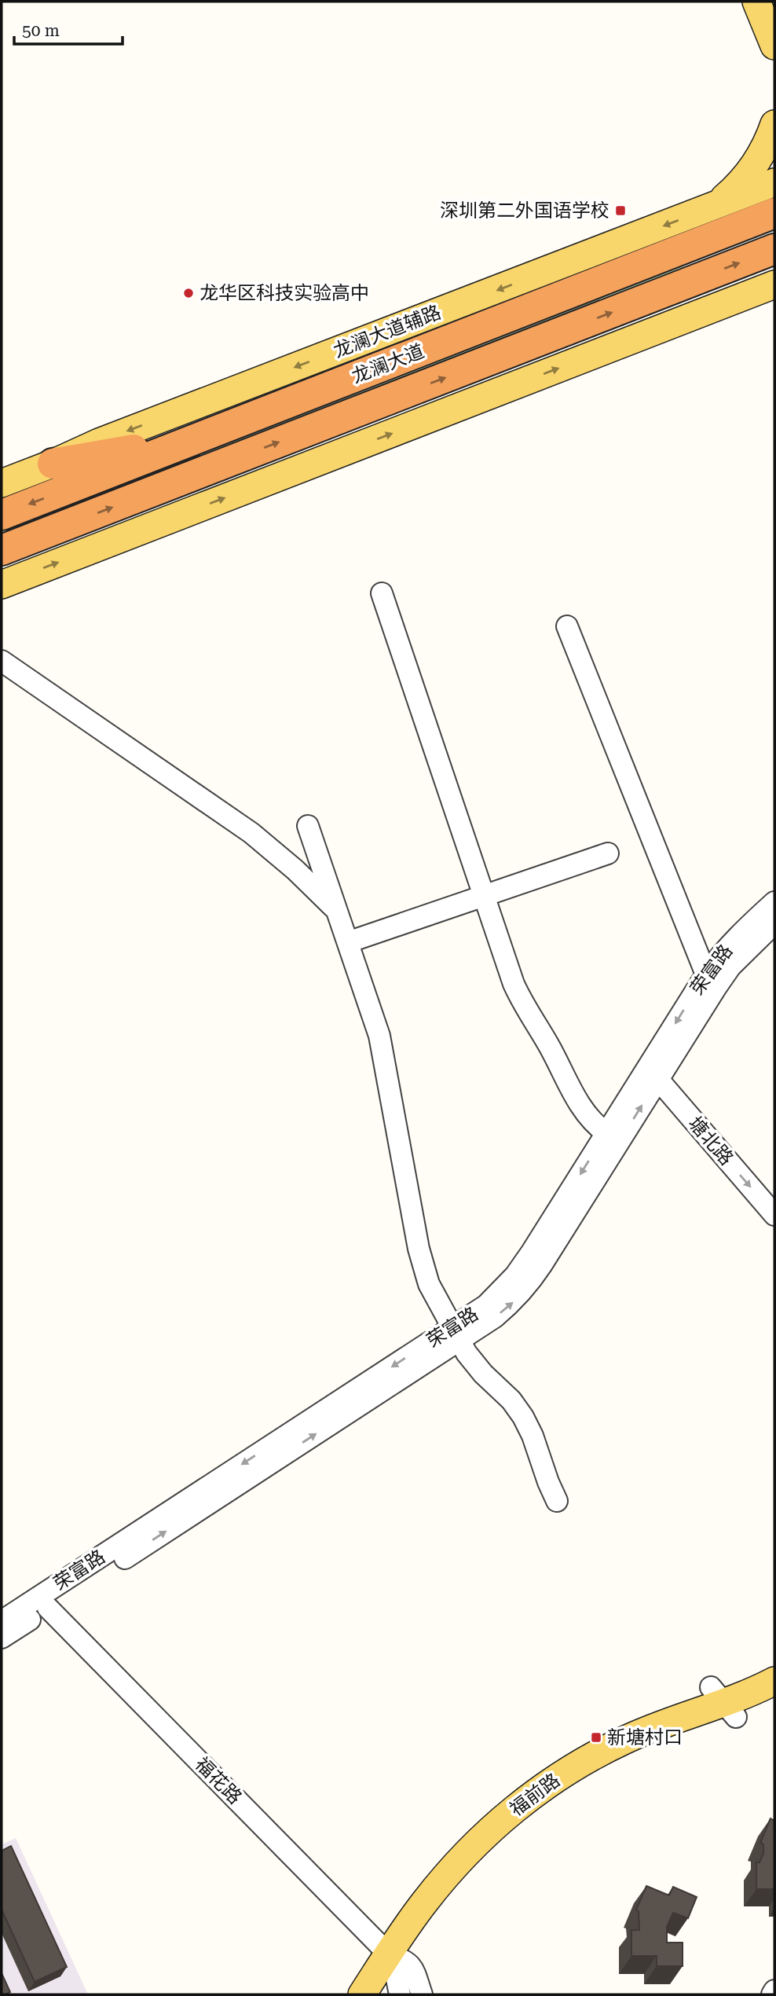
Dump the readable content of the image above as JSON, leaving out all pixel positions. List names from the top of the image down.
{
  "streets": {
    "highway": ["龙澜大道"],
    "main road": ["龙澜大道辅路", "福前路"],
    "street": ["荣富路", "塘北路", "福花路"]
  },
  "crossings": [
    ["荣富路", "塘北路"],
    ["荣富路", "福花路"],
    ["福花路", "福前路"]
  ],
  "one_way": ["塘北路"],
  "places": {
    "transit": ["深圳第二外国语学校", "新塘村口"],
    "other": ["龙华区科技实验高中"]
  },
  "scale_bar": "50 m"
}
